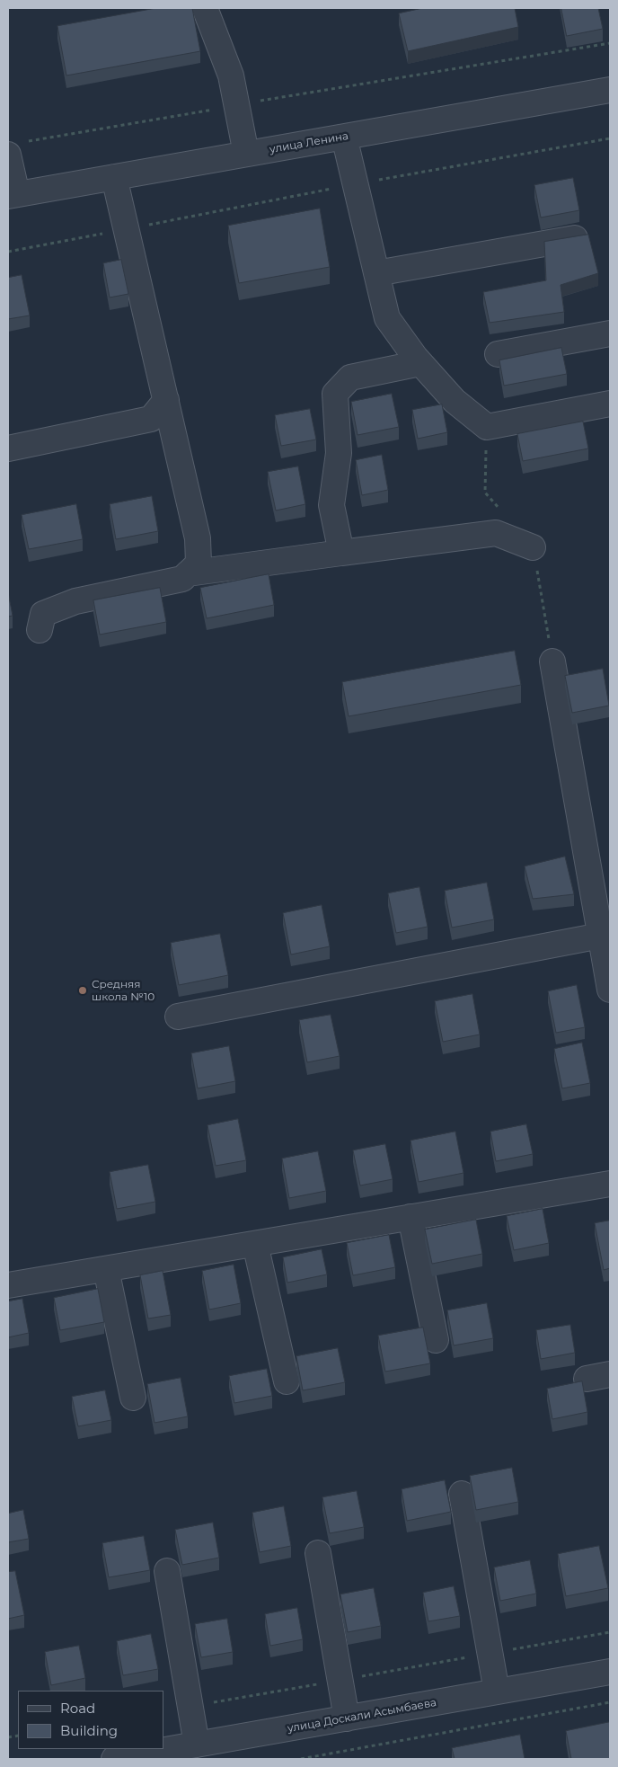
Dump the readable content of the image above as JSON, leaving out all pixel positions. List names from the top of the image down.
{
  "streets": {
    "street": ["улица Ленина", "улица Доскали Асымбаева"]
  },
  "places": ["Средняя школа №10"],
  "legend": ["Road", "Building"]
}
